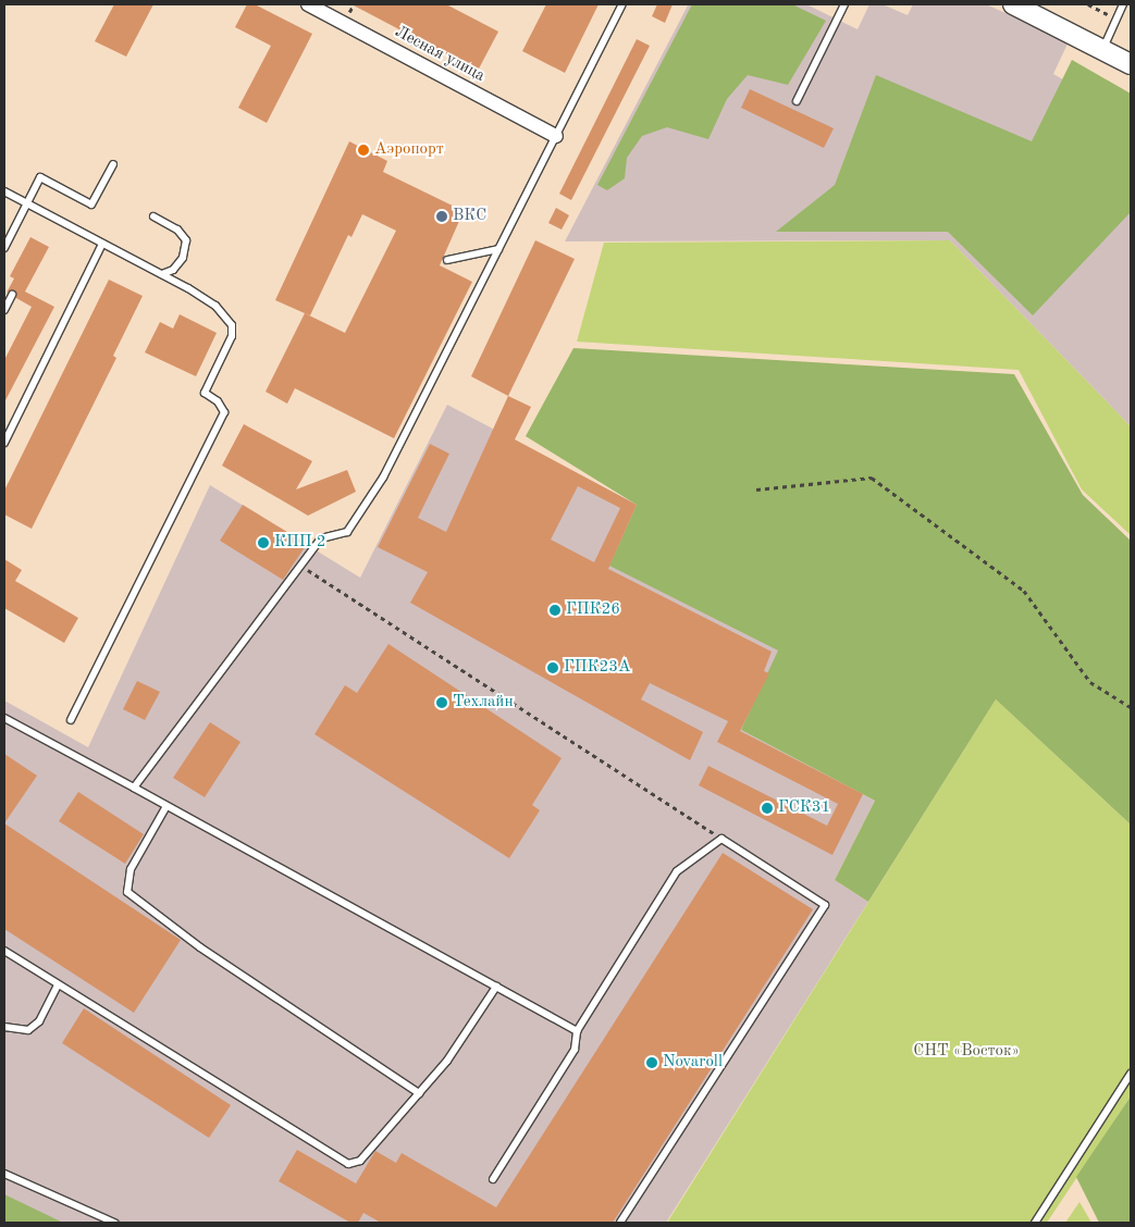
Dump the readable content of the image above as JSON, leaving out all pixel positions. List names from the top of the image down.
{
  "streets": {
    "street": ["Лесная улица"]
  },
  "parks": ["СНТ «Восток»"],
  "places": [
    "Аэропорт",
    "ВКС",
    "КПП 2",
    "ГПК26",
    "ГПК23А",
    "Техлайн",
    "ГСК31",
    "Novaroll"
  ]
}
